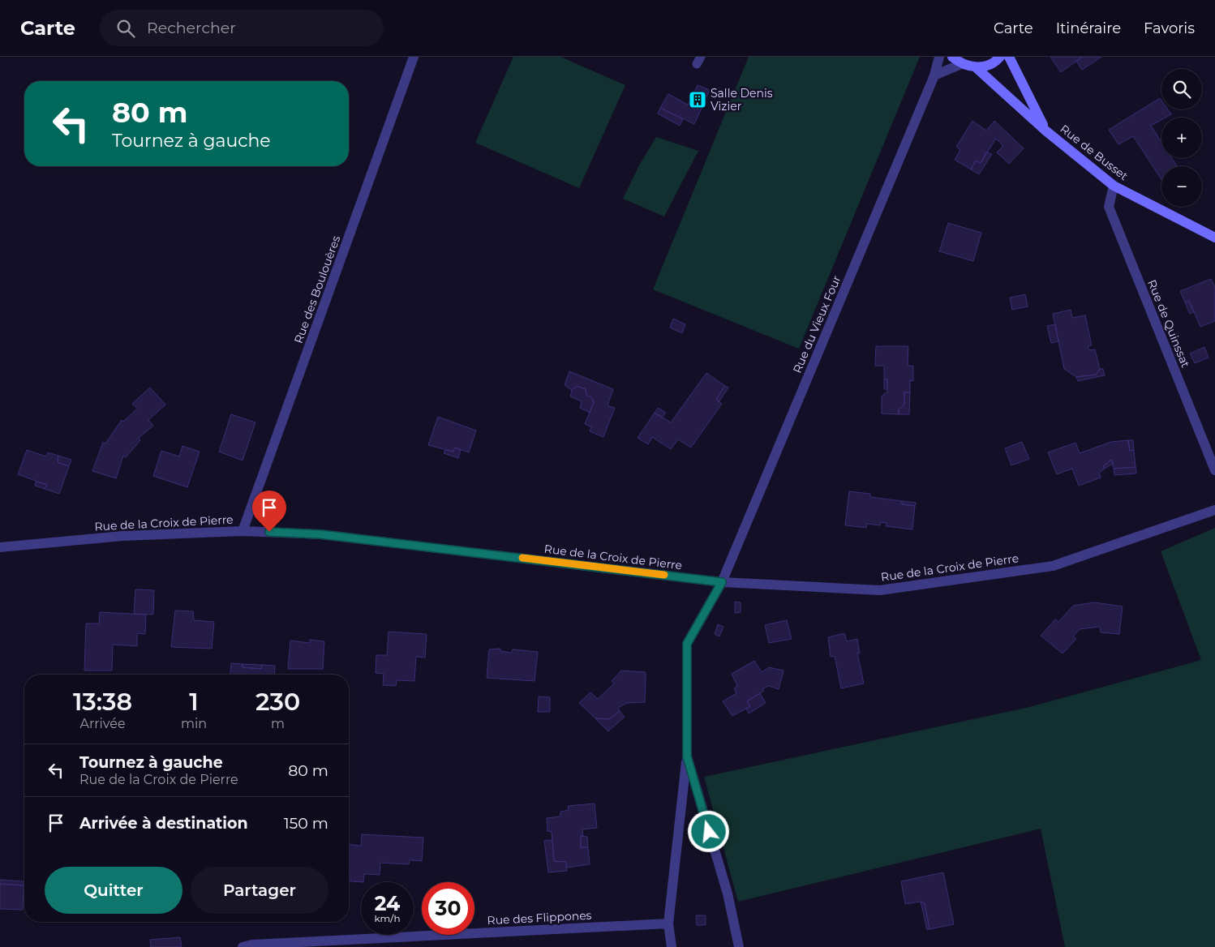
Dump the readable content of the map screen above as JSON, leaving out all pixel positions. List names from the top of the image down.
{
  "streets": {
    "street": [
      "Rue de Busset",
      "Rue des Boulouères",
      "Rue de Quinssat",
      "Rue du Vieux Four",
      "Rue de la Croix de Pierre",
      "Rue des Flippones"
    ]
  },
  "crossings": [
    ["Rue de Busset", "Rue de Quinssat"],
    ["Rue des Boulouères", "Rue de la Croix de Pierre"],
    ["Rue du Vieux Four", "Rue de la Croix de Pierre"]
  ],
  "places": {
    "building": ["Salle Denis Vizier"]
  },
  "page": {
    "header": "Carte",
    "search": "Rechercher",
    "nav": ["Carte", "Itinéraire", "Favoris"],
    "map_buttons": ["+", "−"],
    "turn": ["80 m", "Tournez à gauche"],
    "eta": [
      "13:38",
      "Arrivée",
      "1",
      "min",
      "230",
      "m"
    ],
    "list": [
      {
        "name": "Tournez à gauche",
        "note": "Rue de la Croix de Pierre",
        "value": "80 m"
      },
      {
        "name": "Arrivée à destination",
        "value": "150 m"
      }
    ],
    "buttons": ["Quitter", "Partager"],
    "speed": "24 km/h",
    "limit": "30"
  }
}
